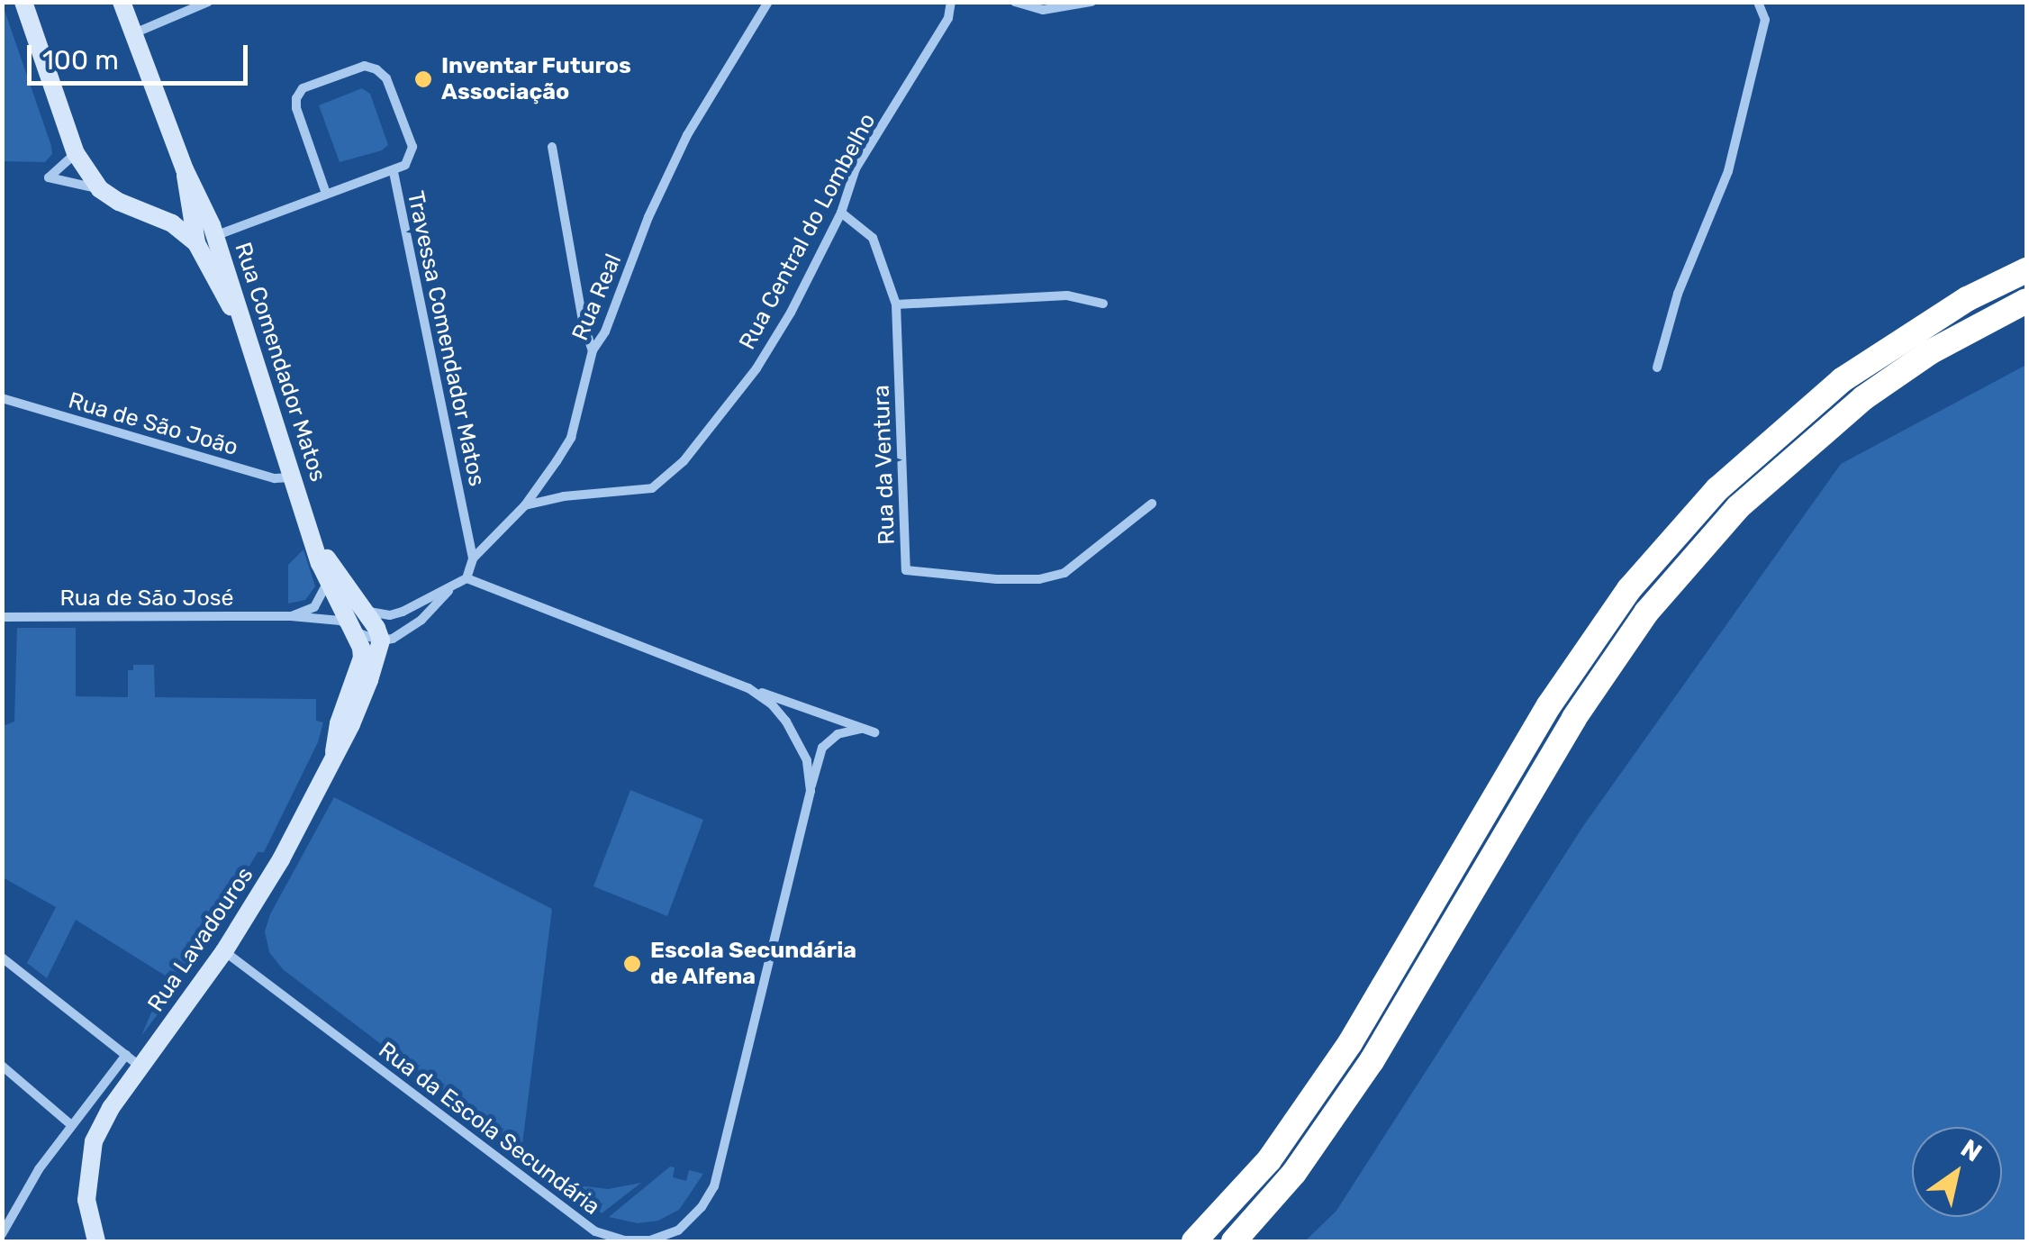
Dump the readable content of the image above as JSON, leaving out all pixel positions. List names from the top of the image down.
{
  "streets": {
    "street": [
      "Rua Central do Lombelho",
      "Rua Real",
      "Travessa Comendador Matos",
      "Rua Comendador Matos",
      "Rua de São João",
      "Rua da Ventura",
      "Rua de São José",
      "Rua Lavadouros",
      "Rua da Escola Secundária"
    ]
  },
  "crossings": [
    ["Rua Central do Lombelho", "Rua Real"],
    ["Rua Central do Lombelho", "Rua da Ventura"],
    ["Rua Real", "Travessa Comendador Matos"],
    ["Rua Real", "Rua da Escola Secundária"],
    ["Travessa Comendador Matos", "Rua Comendador Matos"],
    ["Rua Comendador Matos", "Rua de São João"],
    ["Rua Comendador Matos", "Rua de São José"],
    ["Rua Lavadouros", "Rua da Escola Secundária"]
  ],
  "places": ["Inventar Futuros Associação", "Escola Secundária de Alfena"],
  "scale_bar": "100 m",
  "north": "top right"
}
